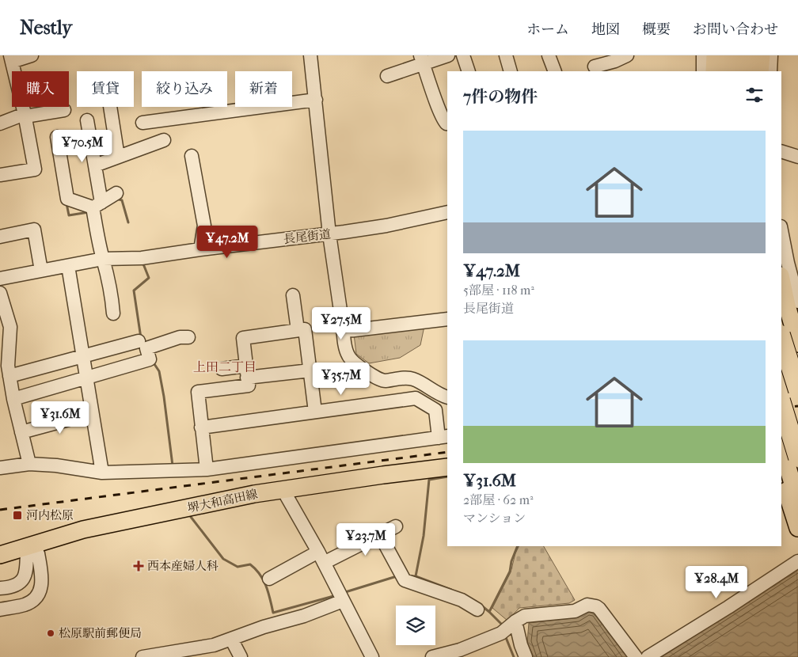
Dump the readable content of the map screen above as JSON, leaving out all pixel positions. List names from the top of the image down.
{
  "streets": {
    "main road": ["堺大和高田線"],
    "street": ["長尾街道"]
  },
  "districts": ["上田二丁目"],
  "places": {
    "transit": ["河内松原"],
    "health": ["西本産婦人科"],
    "other": ["松原駅前郵便局"]
  },
  "page": {
    "header": "Nestly",
    "nav": [
      "ホーム",
      "地図",
      "概要",
      "お問い合わせ"
    ],
    "chip": [
      "購入",
      "賃貸",
      "絞り込み",
      "新着"
    ],
    "heading": "7件の物件",
    "list": [
      {
        "name": "¥47.2M",
        "note": "5部屋 · 118 m² · 長尾街道"
      },
      {
        "name": "¥31.6M",
        "note": "2部屋 · 62 m² · マンション"
      }
    ],
    "price": [
      "¥70.5M",
      "¥47.2M",
      "¥27.5M",
      "¥35.7M",
      "¥31.6M",
      "¥23.7M",
      "¥28.4M"
    ]
  }
}
